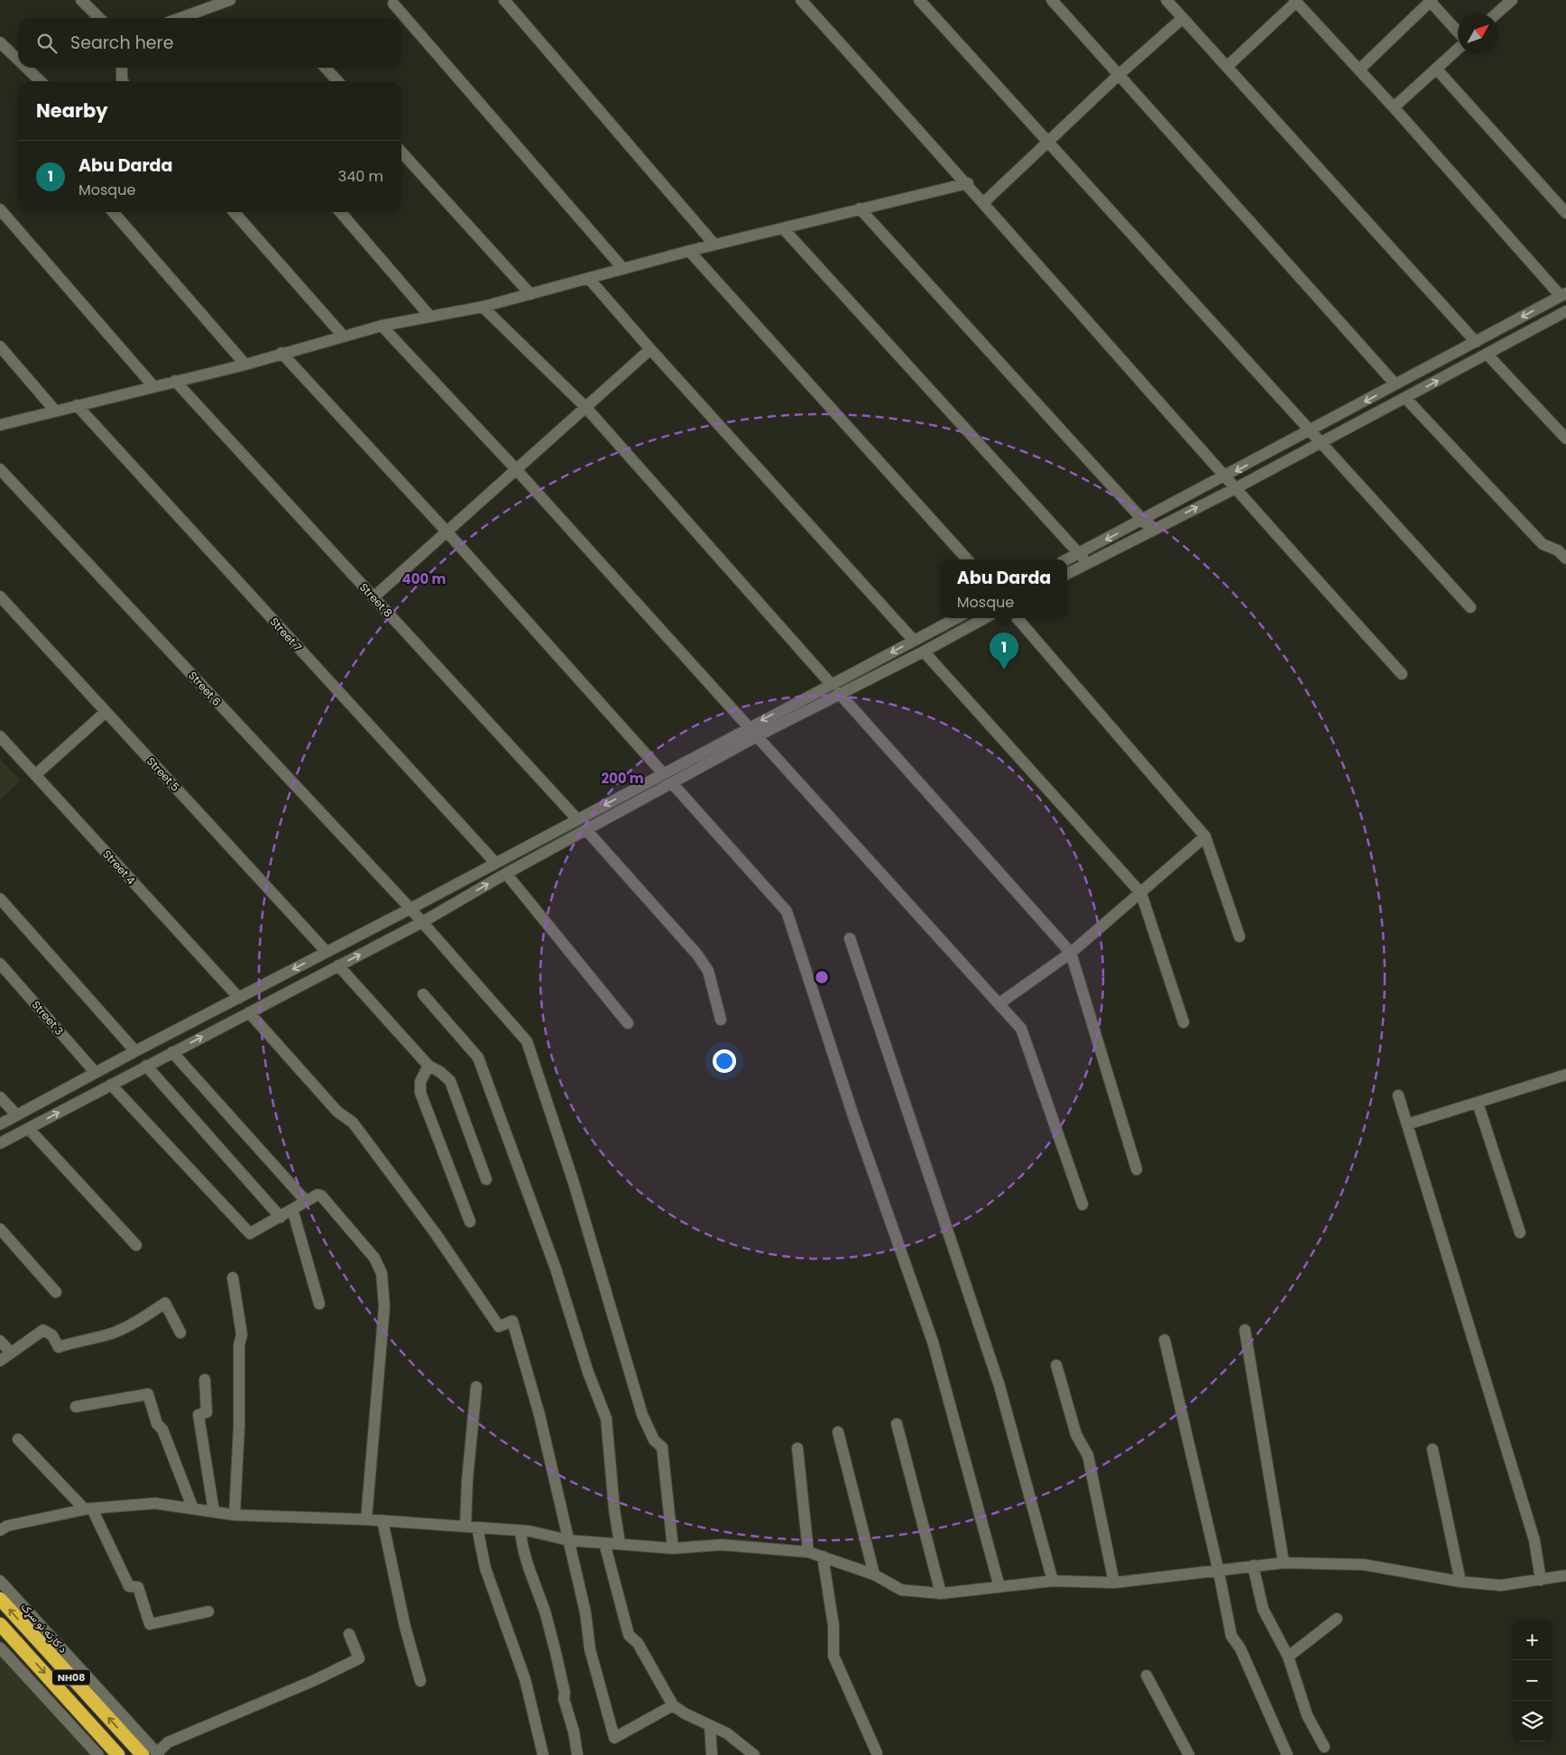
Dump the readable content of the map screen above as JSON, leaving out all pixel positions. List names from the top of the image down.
{
  "streets": {
    "highway": ["د کارته نو سړک", "NH08"],
    "street": [
      "Street 8",
      "Street 7",
      "Street 6",
      "Street 5",
      "Street 4",
      "Street 3"
    ]
  },
  "north": "top right",
  "page": {
    "search": "Search here",
    "heading": "Nearby",
    "list": [
      {
        "mark": "1",
        "name": "Abu Darda",
        "note": "Mosque",
        "value": "340 m"
      }
    ],
    "popup": ["Abu Darda", "Mosque"],
    "pins": "1",
    "map_buttons": ["+", "−"]
  },
  "rings": ["400 m", "200 m"]
}
